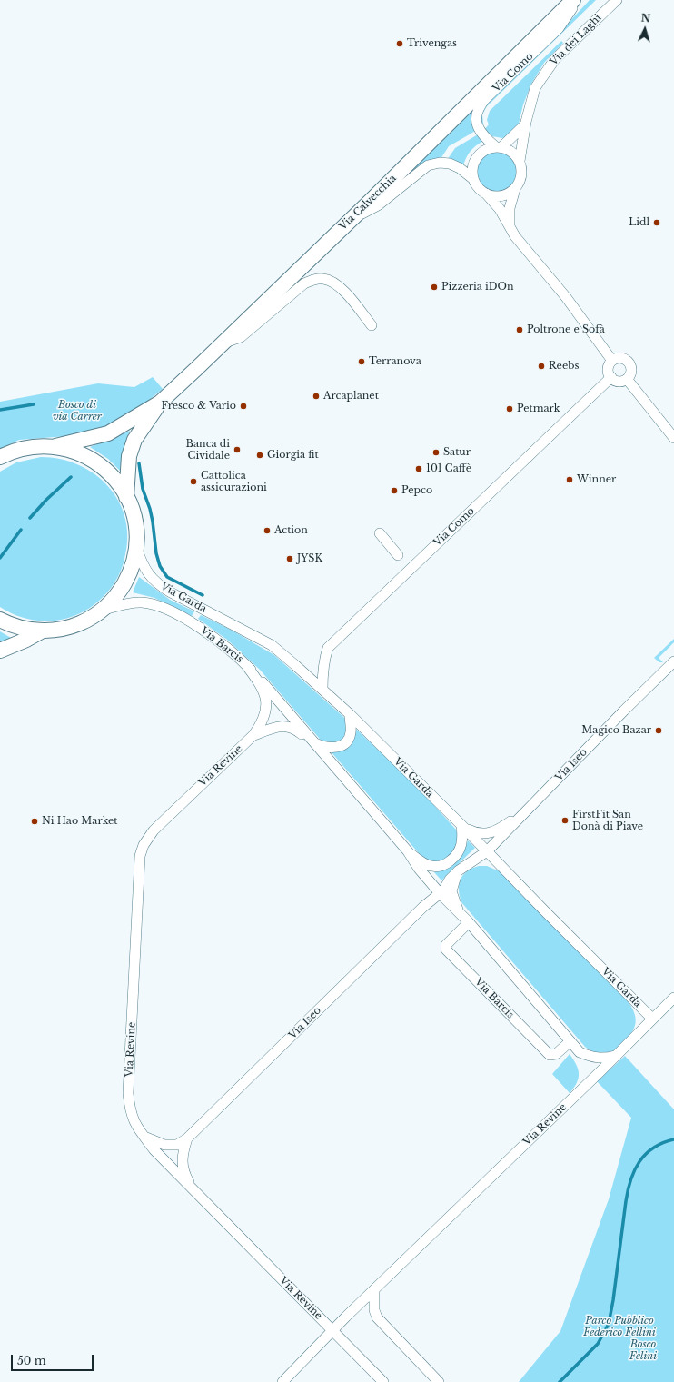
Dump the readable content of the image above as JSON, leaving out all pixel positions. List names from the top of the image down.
{
  "streets": {
    "main road": ["Via Calvecchia"],
    "street": [
      "Via dei Laghi",
      "Via Como",
      "Via Garda",
      "Via Barcis",
      "Via Iseo",
      "Via Revine"
    ]
  },
  "crossings": [
    ["Via dei Laghi", "Via Como"],
    ["Via Como", "Via Garda"],
    ["Via Garda", "Via Barcis"],
    ["Via Garda", "Via Iseo"],
    ["Via Garda", "Via Revine"],
    ["Via Barcis", "Via Iseo"],
    ["Via Barcis", "Via Revine"],
    ["Via Iseo", "Via Revine"]
  ],
  "parks": ["Bosco di via Carrer", "Parco Pubblico Federico Fellini", "Bosco Felini"],
  "places": [
    "Trivengas",
    "Lidl",
    "Pizzeria iDOn",
    "Poltrone e Sofà",
    "Terranova",
    "Reebs",
    "Arcaplanet",
    "Fresco & Vario",
    "Petmark",
    "Banca di Cividale",
    "Satur",
    "Giorgia fit",
    "101 Caffè",
    "Winner",
    "Cattolica assicurazioni",
    "Pepco",
    "Action",
    "JYSK",
    "Magico Bazar",
    "FirstFit San Donà di Piave",
    "Ni Hao Market"
  ],
  "scale_bar": "50 m",
  "north": "top"
}
